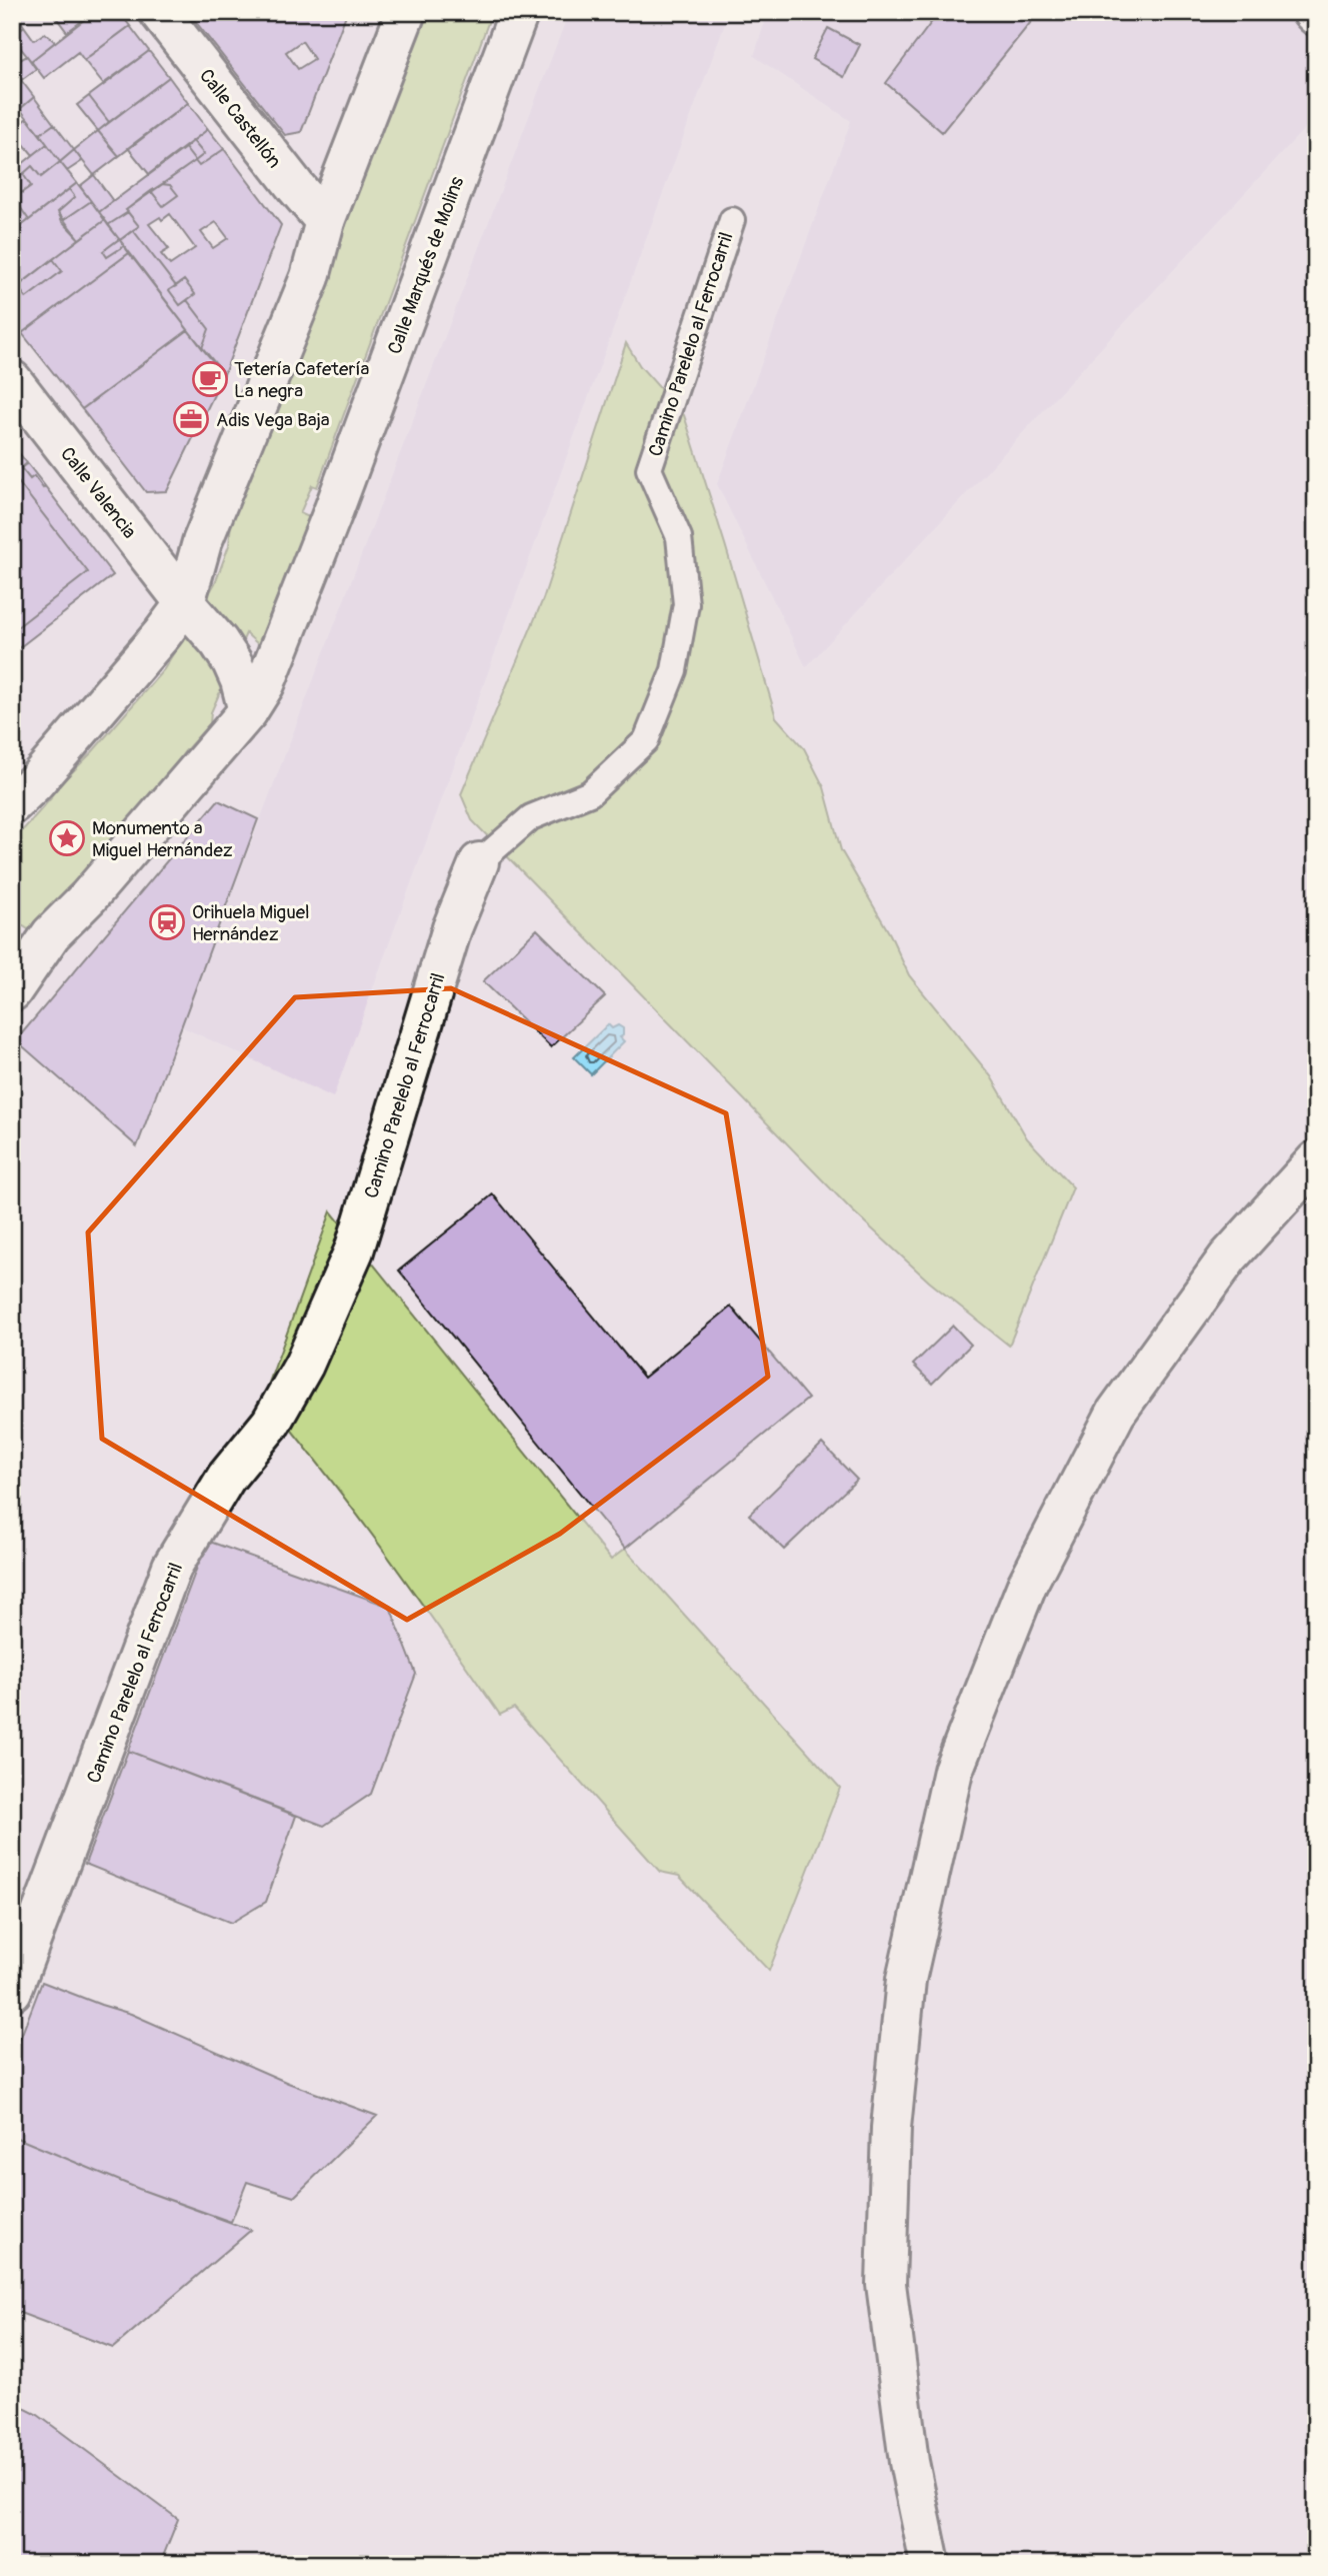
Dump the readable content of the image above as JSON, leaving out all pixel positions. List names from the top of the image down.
{
  "streets": {
    "street": [
      "Calle Castellón",
      "Calle Marqués de Molins",
      "Camino Parelelo al Ferrocarril",
      "Calle Valencia"
    ]
  },
  "places": {
    "cafe": ["Tetería Cafetería La negra"],
    "office": ["Adis Vega Baja"],
    "place": ["Monumento a Miguel Hernández"],
    "station": ["Orihuela Miguel Hernández"]
  }
}
